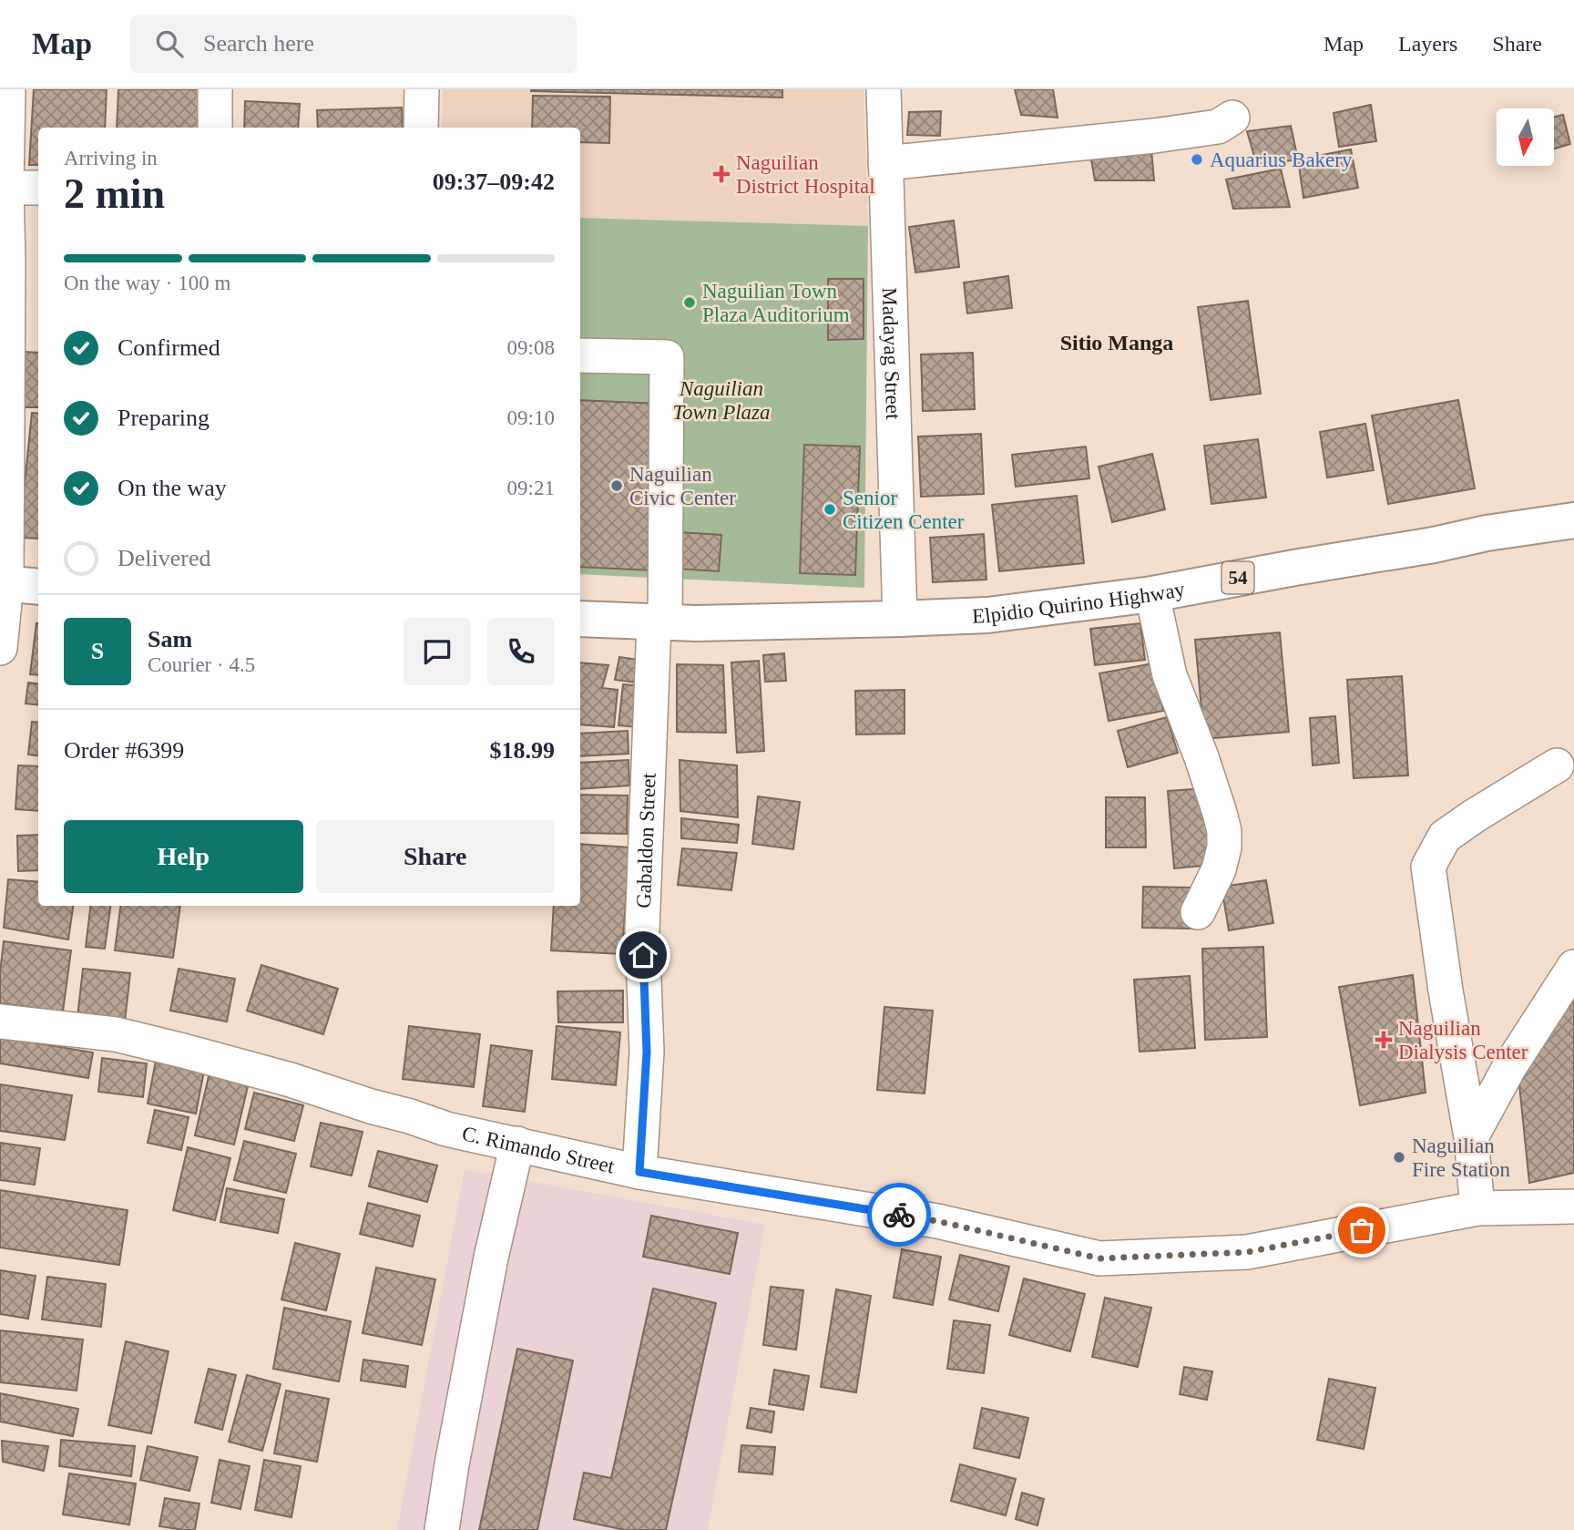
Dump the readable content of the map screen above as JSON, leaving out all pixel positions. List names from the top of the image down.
{
  "streets": {
    "highway": ["54", "Elpidio Quirino Highway"],
    "street": ["Madayag Street", "Gabaldon Street", "C. Rimando Street"]
  },
  "crossings": [
    ["Madayag Street", "Elpidio Quirino Highway"],
    ["Elpidio Quirino Highway", "Gabaldon Street"],
    ["Gabaldon Street", "C. Rimando Street"]
  ],
  "districts": ["Sitio Manga"],
  "parks": ["Naguilian Town Plaza"],
  "places": {
    "other": [
      "Aquarius Bakery",
      "Naguilian Town Plaza Auditorium",
      "Naguilian Civic Center",
      "Senior Citizen Center",
      "Naguilian Fire Station"
    ],
    "health": ["Naguilian District Hospital", "Naguilian Dialysis Center"]
  },
  "north": "bottom",
  "page": {
    "header": "Map",
    "search": "Search here",
    "nav": ["Map", "Layers", "Share"],
    "heading": ["2 min", "Arriving in", "09:37–09:42"],
    "panel": [
      "Sam",
      "Courier · 4.5",
      "Order #6399",
      "$18.99"
    ],
    "bar": "On the way · 100 m",
    "list": [
      ["Confirmed", "09:08"],
      ["Preparing", "09:10"],
      ["On the way", "09:21"],
      "Delivered"
    ],
    "round": "S",
    "buttons": ["Help", "Share"]
  }
}
